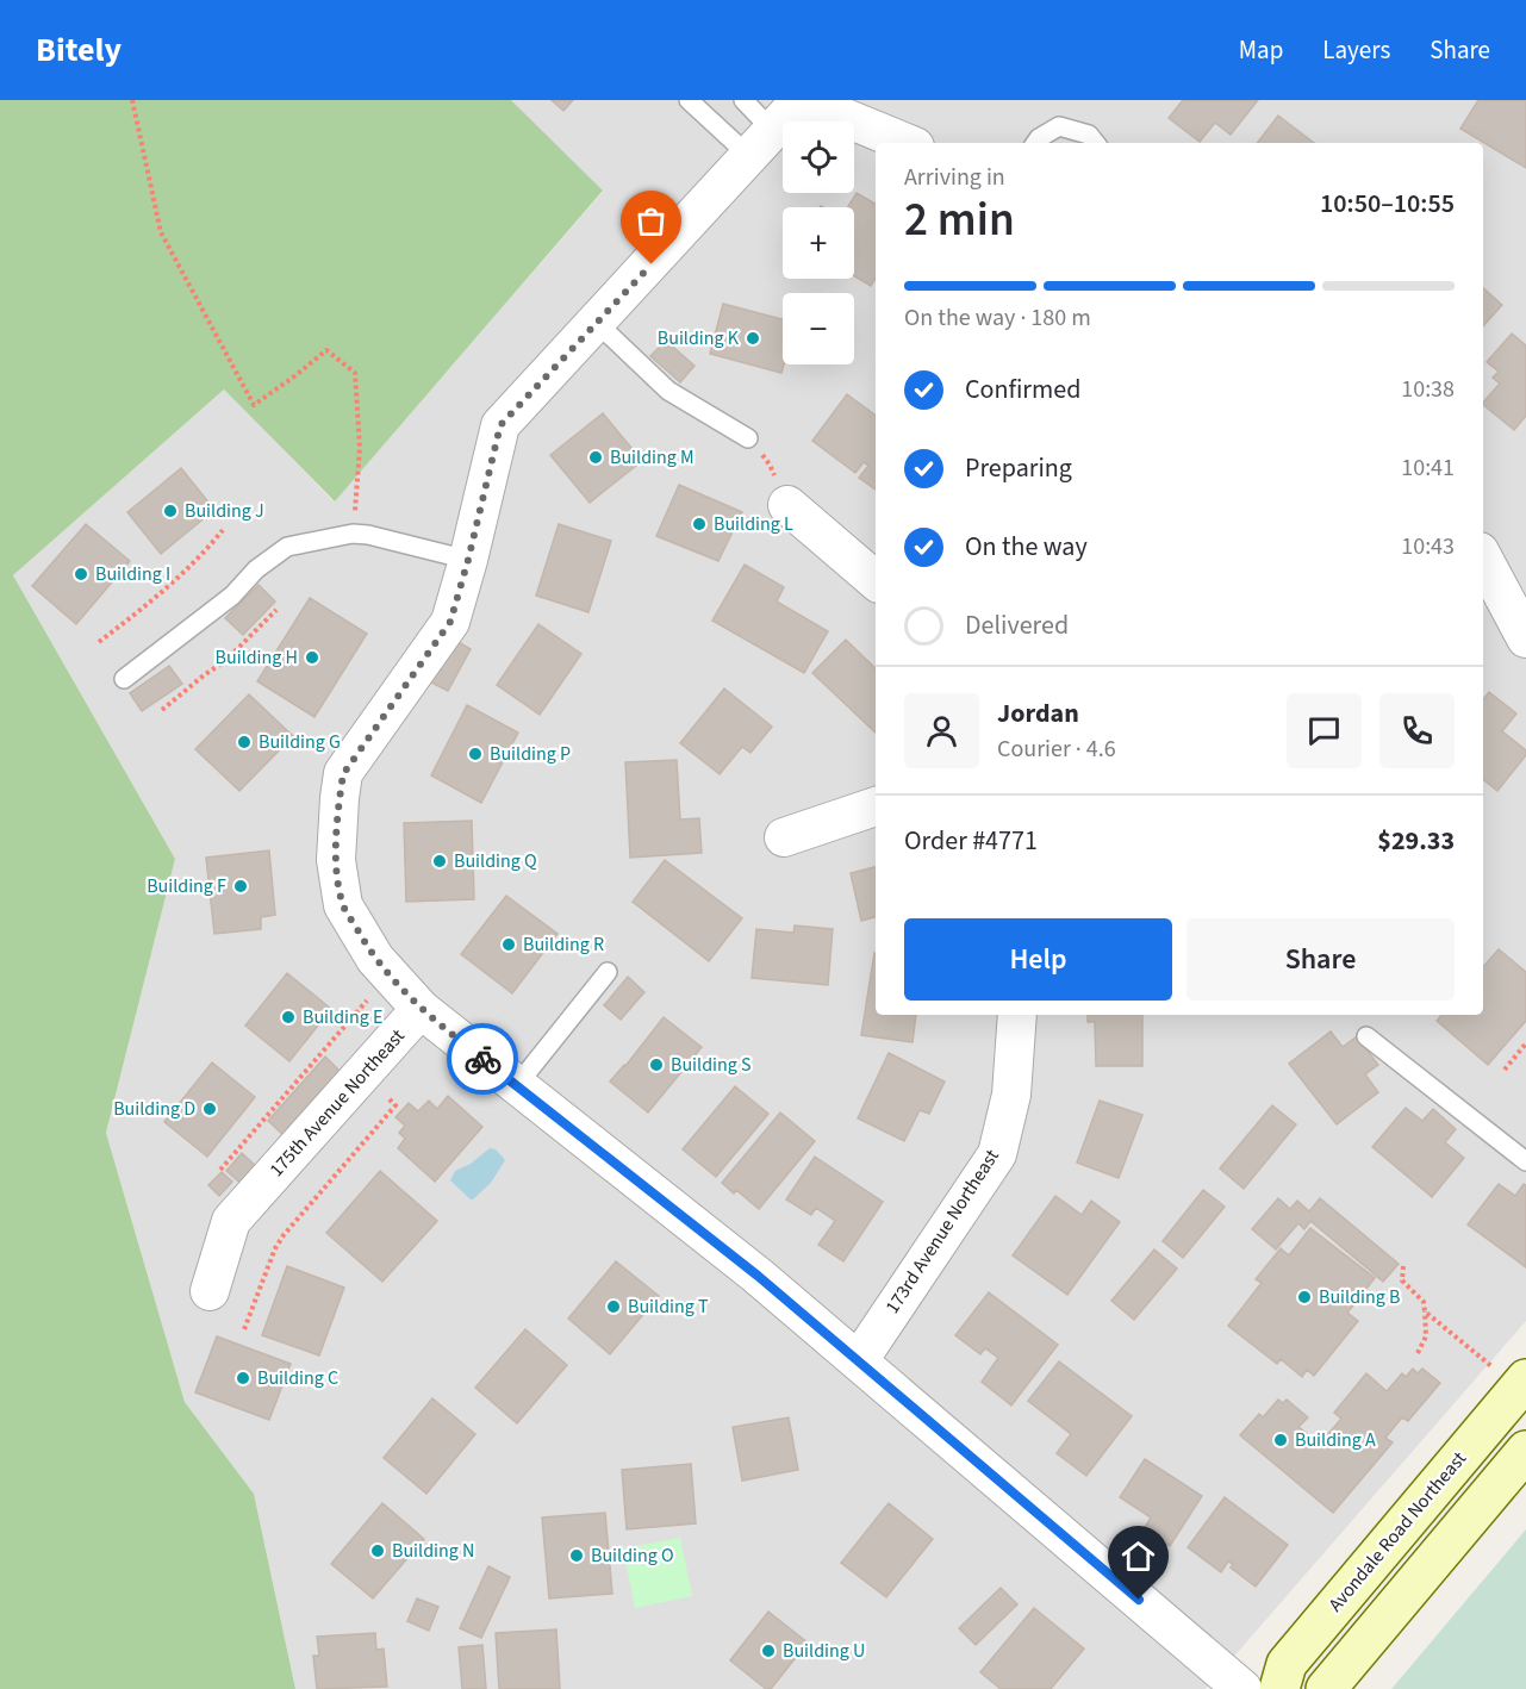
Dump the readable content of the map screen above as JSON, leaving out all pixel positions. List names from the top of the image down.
{
  "streets": {
    "main road": ["Avondale Road Northeast"],
    "street": ["175th Avenue Northeast", "173rd Avenue Northeast"]
  },
  "places": [
    "Building K",
    "Building M",
    "Building J",
    "Building L",
    "Building I",
    "Building H",
    "Building G",
    "Building P",
    "Building Q",
    "Building F",
    "Building R",
    "Building E",
    "Building S",
    "Building D",
    "Building B",
    "Building T",
    "Building C",
    "Building A",
    "Building N",
    "Building O",
    "Building U"
  ],
  "page": {
    "header": "Bitely",
    "nav": ["Map", "Layers", "Share"],
    "map_buttons": ["+", "−"],
    "heading": ["2 min", "Arriving in", "10:50–10:55"],
    "panel": [
      "Jordan",
      "Courier · 4.6",
      "Order #4771",
      "$29.33"
    ],
    "bar": "On the way · 180 m",
    "list": [
      ["Confirmed", "10:38"],
      ["Preparing", "10:41"],
      ["On the way", "10:43"],
      "Delivered"
    ],
    "buttons": ["Help", "Share"]
  }
}
